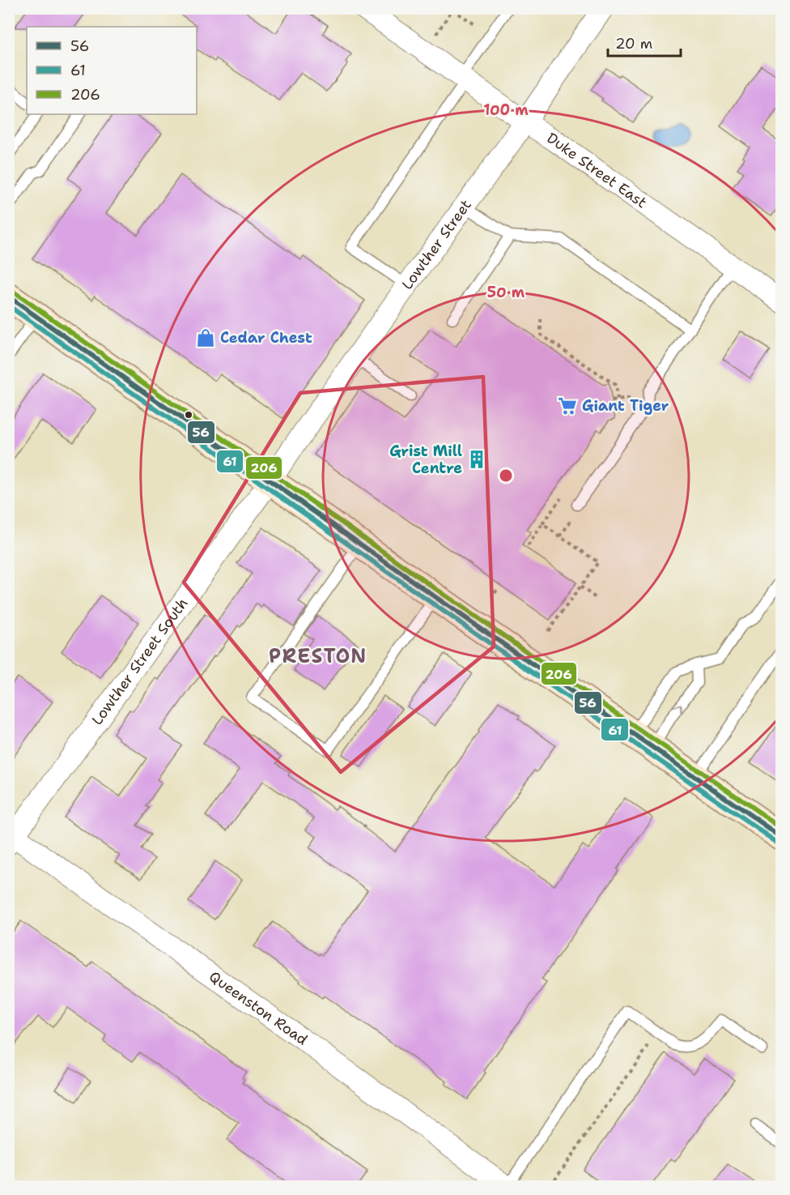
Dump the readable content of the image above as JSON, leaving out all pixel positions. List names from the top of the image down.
{
  "streets": {
    "street": [
      "Duke Street East",
      "Lowther Street",
      "Lowther Street South",
      "Queenston Road"
    ]
  },
  "crossings": [
    ["Duke Street East", "Lowther Street"],
    ["Lowther Street", "Lowther Street South"],
    ["Lowther Street South", "Queenston Road"]
  ],
  "districts": ["PRESTON"],
  "places": {
    "shop": ["Cedar Chest"],
    "supermarket": ["Giant Tiger"],
    "building": ["Grist Mill Centre"]
  },
  "lines": ["transit line 206", "transit line 56", "transit line 61"],
  "legend": ["56", "61", "206"],
  "scale_bar": "20 m",
  "rings": ["100 m", "50 m"]
}
